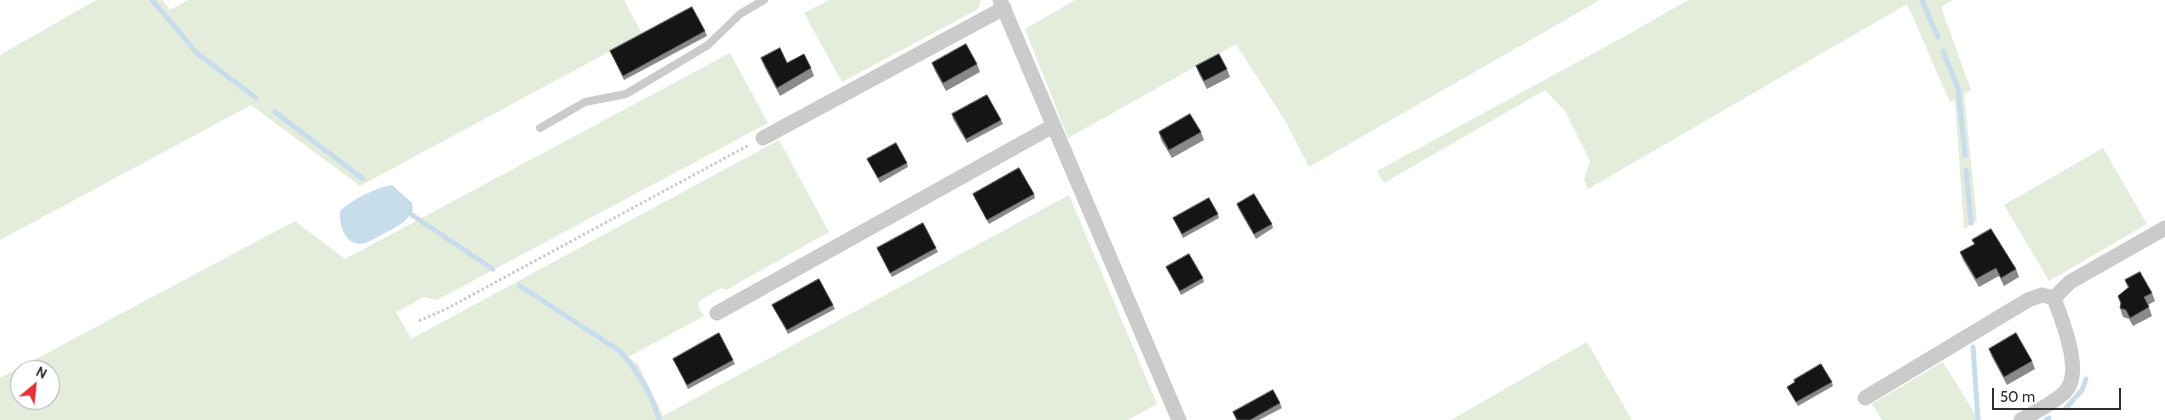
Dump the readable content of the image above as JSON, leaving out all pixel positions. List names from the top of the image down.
{
  "scale_bar": "50 m",
  "north": "top right"
}
